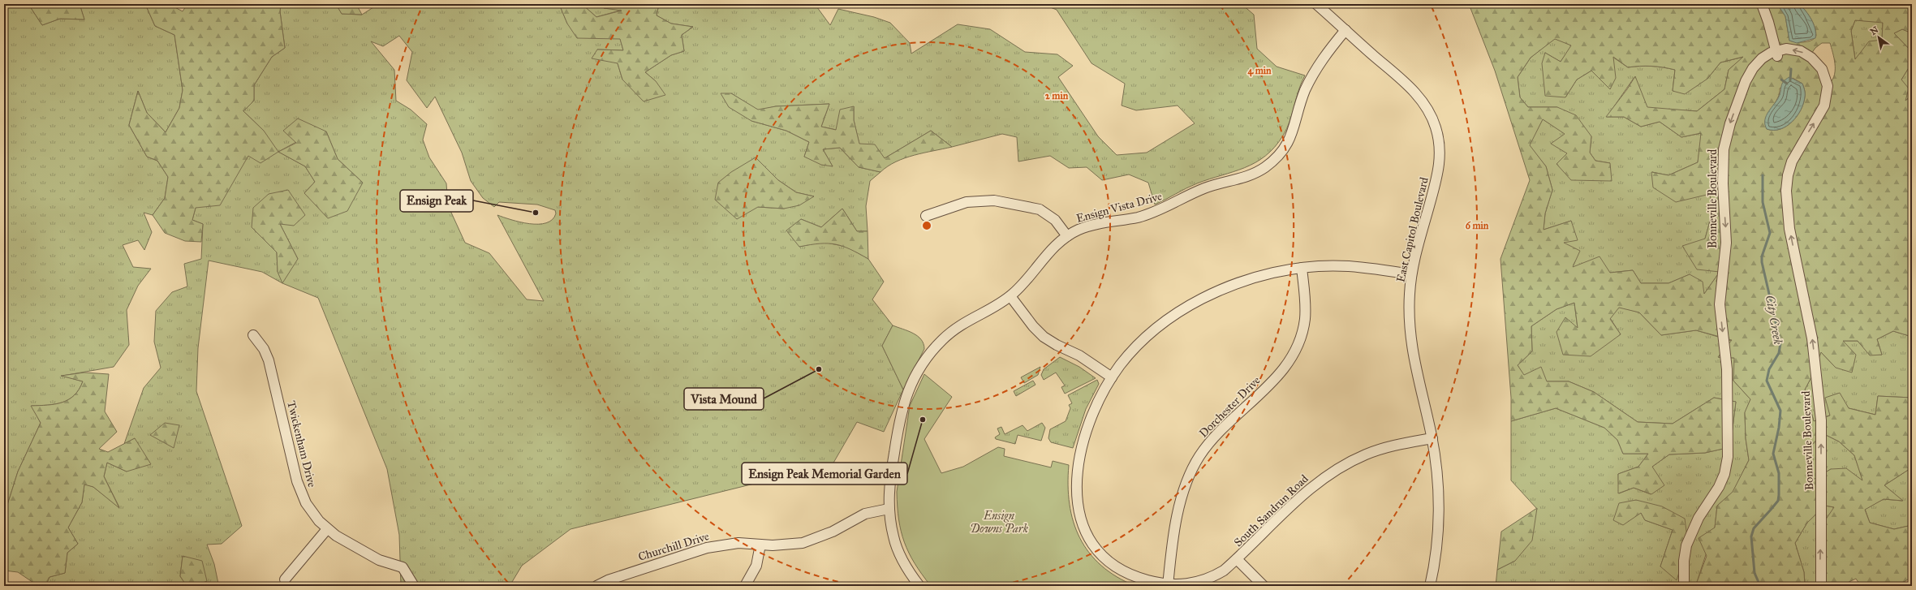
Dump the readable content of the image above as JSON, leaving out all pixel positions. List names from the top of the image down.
{
  "streets": {
    "street": [
      "Bonneville Boulevard",
      "Ensign Vista Drive",
      "East Capitol Boulevard",
      "Dorchester Drive",
      "Twickenham Drive",
      "South Sandrun Road",
      "Churchill Drive"
    ]
  },
  "crossings": [
    ["Ensign Vista Drive", "East Capitol Boulevard"],
    ["Ensign Vista Drive", "Churchill Drive"],
    ["East Capitol Boulevard", "South Sandrun Road"],
    ["Dorchester Drive", "South Sandrun Road"]
  ],
  "water": ["City Creek"],
  "parks": ["Ensign Downs Park"],
  "places": ["Ensign Peak", "Vista Mound", "Ensign Peak Memorial Garden"],
  "north": "top left",
  "rings": ["4 min", "2 min", "6 min"]
}
